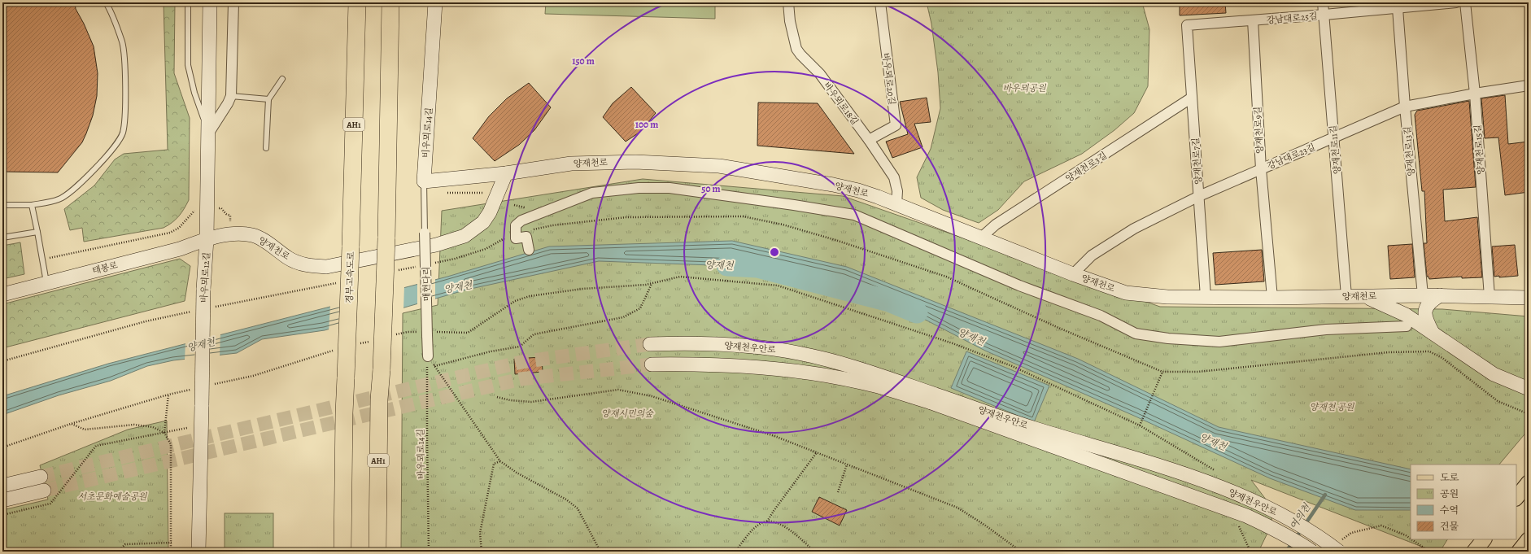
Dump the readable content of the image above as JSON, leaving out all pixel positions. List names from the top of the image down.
{
  "streets": {
    "highway": ["AH1", "경부고속도로"],
    "street": [
      "강남대로25길",
      "바우뫼로20길",
      "바우뫼로18길",
      "양재천로9길",
      "비우뫼로14길",
      "양재천로11길",
      "양재천로15길",
      "양재천로13길",
      "강남대로23길",
      "양재천로7길",
      "양재천로",
      "양재천로3길",
      "태봉로",
      "바우뫼로12길",
      "매헌다리",
      "양재천우안로"
    ],
    "path": ["바우뫼로14길"]
  },
  "crossings": [
    ["강남대로25길", "양재천로9길"],
    ["강남대로25길", "양재천로11길"],
    ["강남대로25길", "양재천로13길"],
    ["강남대로25길", "양재천로7길"],
    ["바우뫼로20길", "바우뫼로18길"],
    ["바우뫼로18길", "양재천로"],
    ["양재천로9길", "강남대로23길"],
    ["양재천로9길", "양재천로"],
    ["양재천로11길", "강남대로23길"],
    ["양재천로11길", "양재천로"],
    ["양재천로15길", "강남대로23길"],
    ["양재천로15길", "양재천로"],
    ["양재천로13길", "강남대로23길"],
    ["양재천로13길", "양재천로"],
    ["강남대로23길", "양재천로7길"],
    ["강남대로23길", "양재천로"],
    ["양재천로7길", "양재천로"],
    ["양재천로7길", "양재천로3길"],
    ["양재천로", "양재천로3길"],
    ["양재천로", "태봉로"],
    ["양재천로", "바우뫼로12길"],
    ["태봉로", "바우뫼로12길"],
    ["매헌다리", "바우뫼로14길"]
  ],
  "water": ["양재천", "여의천"],
  "parks": [
    "바우뫼공원",
    "양재천 공원",
    "양재시민의숲",
    "서초문화예술공원"
  ],
  "legend": [
    "도로",
    "공원",
    "수역",
    "건물"
  ],
  "rings": ["150 m", "100 m", "50 m"]
}
